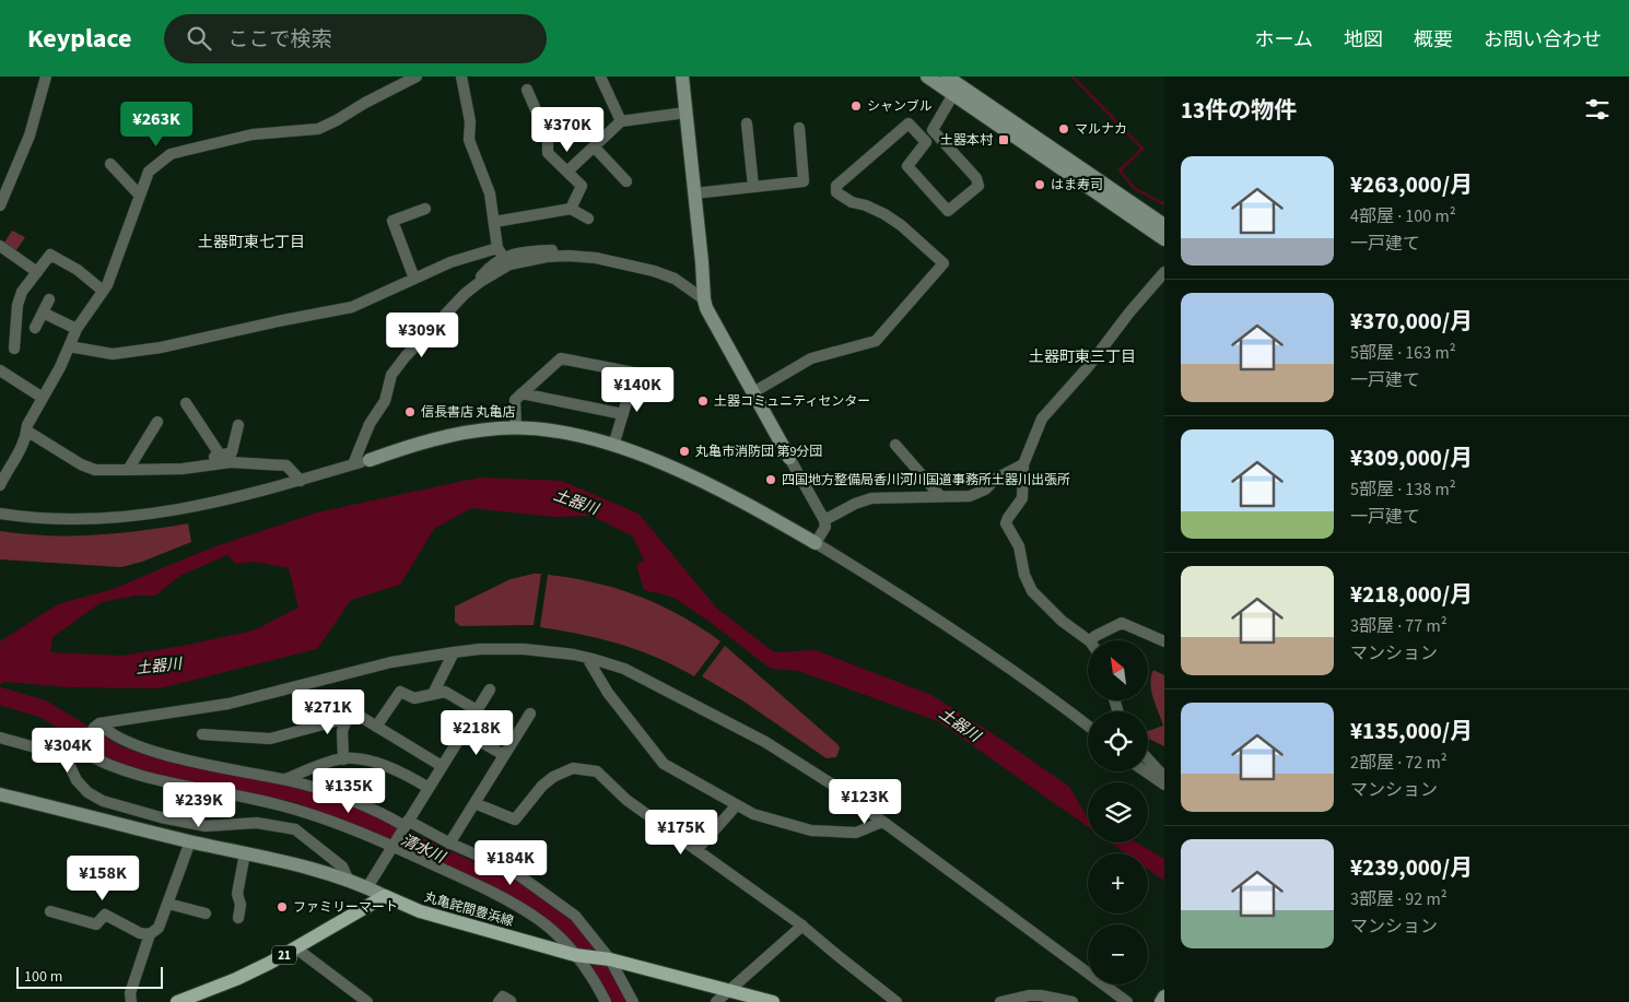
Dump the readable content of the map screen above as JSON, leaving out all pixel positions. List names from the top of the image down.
{
  "streets": {
    "main road": ["丸亀詫間豊浜線", "21"]
  },
  "crossings": [
    ["丸亀詫間豊浜線", "21"]
  ],
  "districts": ["土器町東七丁目", "土器町東三丁目"],
  "water": ["土器川", "清水川"],
  "places": {
    "other": [
      "シャンブル",
      "マルナカ",
      "はま寿司",
      "土器コミュニティセンター",
      "信長書店 丸亀店",
      "丸亀市消防団 第9分団",
      "四国地方整備局香川河川国道事務所土器川出張所",
      "ファミリーマート"
    ],
    "transit": ["土器本村"]
  },
  "scale_bar": "100 m",
  "north": "top left",
  "page": {
    "header": "Keyplace",
    "search": "ここで検索",
    "nav": [
      "ホーム",
      "地図",
      "概要",
      "お問い合わせ"
    ],
    "heading": "13件の物件",
    "price": [
      "¥263K",
      "¥370K",
      "¥309K",
      "¥140K",
      "¥271K",
      "¥218K",
      "¥304K",
      "¥135K",
      "¥123K",
      "¥239K",
      "¥175K",
      "¥184K",
      "¥158K"
    ],
    "list": [
      {
        "name": "¥263,000/月",
        "note": "4部屋 · 100 m² · 一戸建て"
      },
      {
        "name": "¥370,000/月",
        "note": "5部屋 · 163 m² · 一戸建て"
      },
      {
        "name": "¥309,000/月",
        "note": "5部屋 · 138 m² · 一戸建て"
      },
      {
        "name": "¥218,000/月",
        "note": "3部屋 · 77 m² · マンション"
      },
      {
        "name": "¥135,000/月",
        "note": "2部屋 · 72 m² · マンション"
      },
      {
        "name": "¥239,000/月",
        "note": "3部屋 · 92 m² · マンション"
      }
    ],
    "map_buttons": ["+", "−"],
    "scale": "100 m"
  }
}
